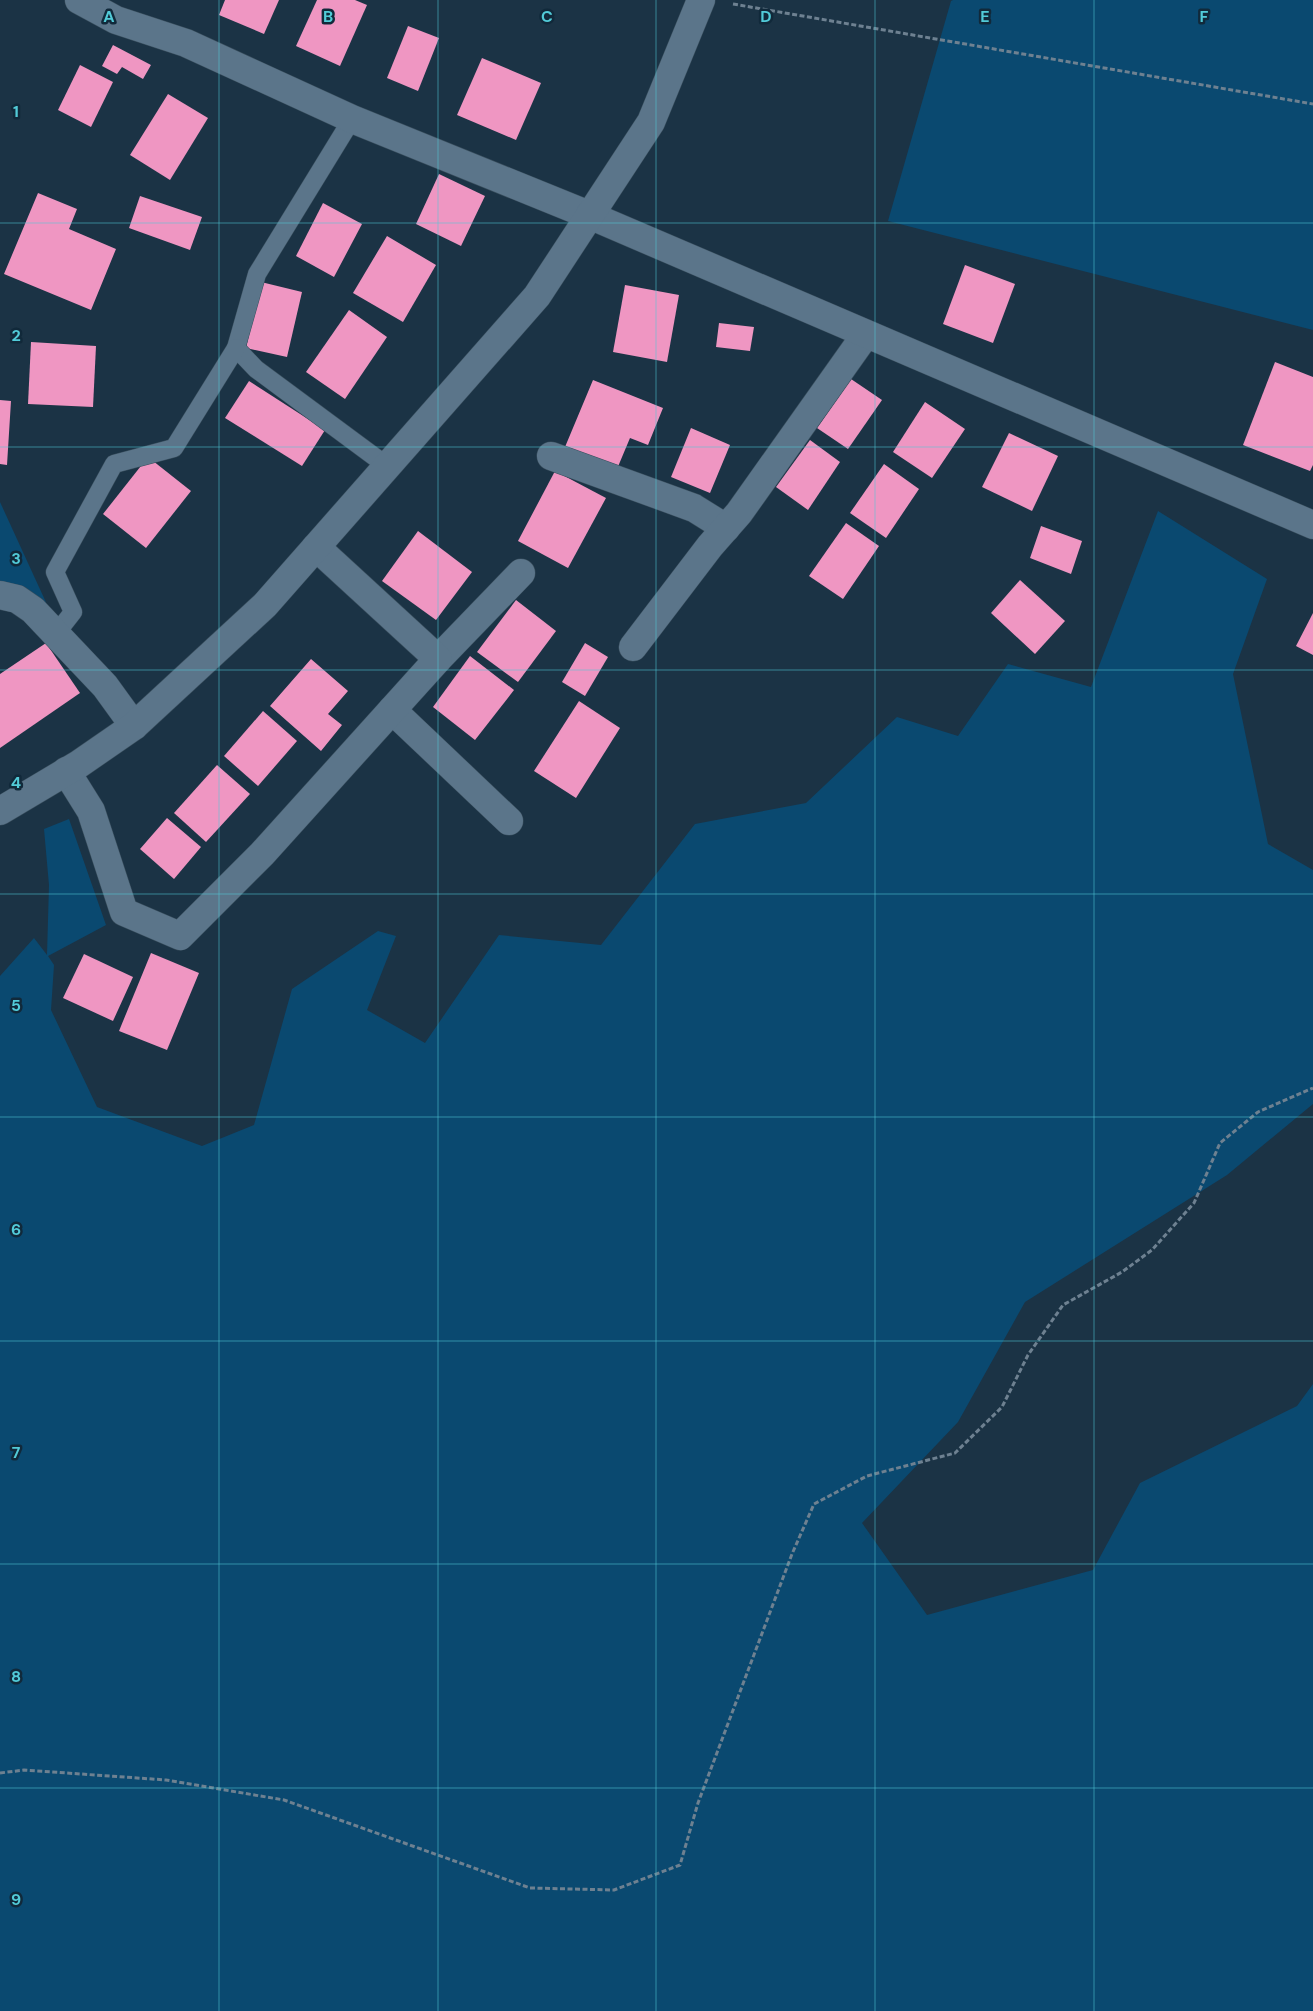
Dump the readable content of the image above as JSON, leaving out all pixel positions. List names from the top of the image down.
{
  "grid": {
    "columns": [
      "A",
      "B",
      "C",
      "D",
      "E",
      "F"
    ],
    "rows": [
      "1",
      "2",
      "3",
      "4",
      "5",
      "6",
      "7",
      "8",
      "9"
    ]
  }
}
